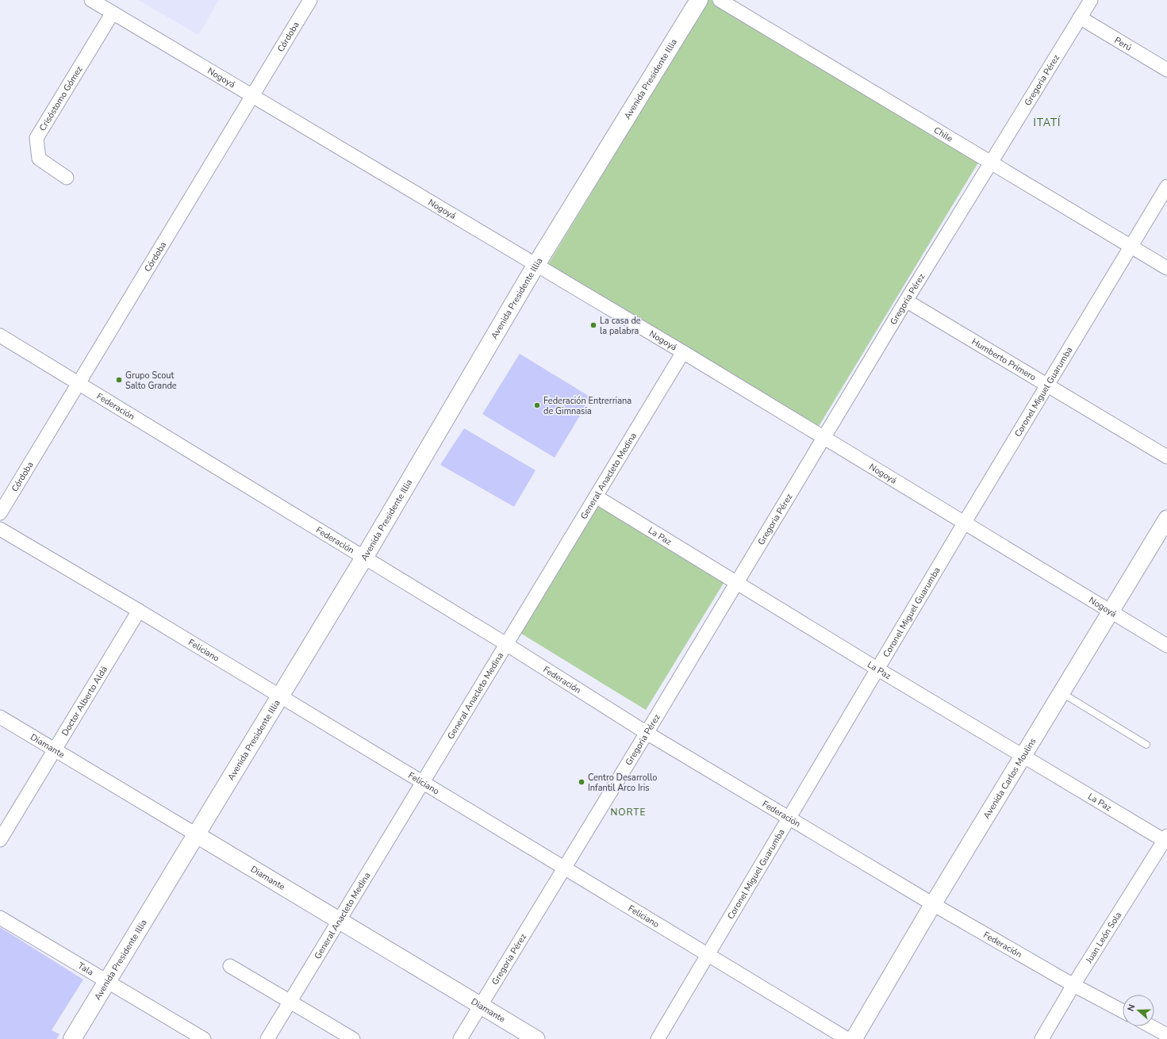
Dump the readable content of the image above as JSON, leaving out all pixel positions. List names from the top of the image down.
{
  "streets": {
    "main road": ["Avenida Presidente Illia"],
    "street": [
      "Córdoba",
      "Perú",
      "Nogoyá",
      "Gregoria Pérez",
      "Crisóstomo Gómez",
      "Chile",
      "Humberto Primero",
      "Coronel Miguel Guarumba",
      "Federación",
      "General Anacleto Medina",
      "La Paz",
      "Feliciano",
      "Doctor Alberto Aldá",
      "Diamante",
      "Avenida Carlos Moulins",
      "Juan León Sola",
      "Tala"
    ]
  },
  "crossings": [
    ["Córdoba", "Nogoyá"],
    ["Córdoba", "Federación"],
    ["Perú", "Gregoria Pérez"],
    ["Nogoyá", "Avenida Presidente Illia"],
    ["Nogoyá", "Gregoria Pérez"],
    ["Nogoyá", "Crisóstomo Gómez"],
    ["Nogoyá", "Coronel Miguel Guarumba"],
    ["Nogoyá", "General Anacleto Medina"],
    ["Nogoyá", "Avenida Carlos Moulins"],
    ["Avenida Presidente Illia", "Federación"],
    ["Avenida Presidente Illia", "Feliciano"],
    ["Avenida Presidente Illia", "Diamante"],
    ["Avenida Presidente Illia", "Tala"],
    ["Gregoria Pérez", "Chile"],
    ["Gregoria Pérez", "Humberto Primero"],
    ["Gregoria Pérez", "Federación"],
    ["Gregoria Pérez", "La Paz"],
    ["Gregoria Pérez", "Feliciano"],
    ["Gregoria Pérez", "Diamante"],
    ["Chile", "Coronel Miguel Guarumba"],
    ["Humberto Primero", "Coronel Miguel Guarumba"],
    ["Coronel Miguel Guarumba", "Federación"],
    ["Coronel Miguel Guarumba", "La Paz"],
    ["Coronel Miguel Guarumba", "Feliciano"],
    ["Federación", "General Anacleto Medina"],
    ["Federación", "Avenida Carlos Moulins"],
    ["Federación", "Juan León Sola"],
    ["General Anacleto Medina", "La Paz"],
    ["General Anacleto Medina", "Feliciano"],
    ["General Anacleto Medina", "Diamante"],
    ["La Paz", "Avenida Carlos Moulins"],
    ["La Paz", "Juan León Sola"],
    ["Feliciano", "Doctor Alberto Aldá"],
    ["Doctor Alberto Aldá", "Diamante"]
  ],
  "districts": ["ITATÍ", "NORTE"],
  "places": [
    "La casa de la palabra",
    "Grupo Scout Salto Grande",
    "Federación Entrerriana de Gimnasia",
    "Centro Desarrollo Infantil Arco Iris"
  ],
  "north": "left"
}
